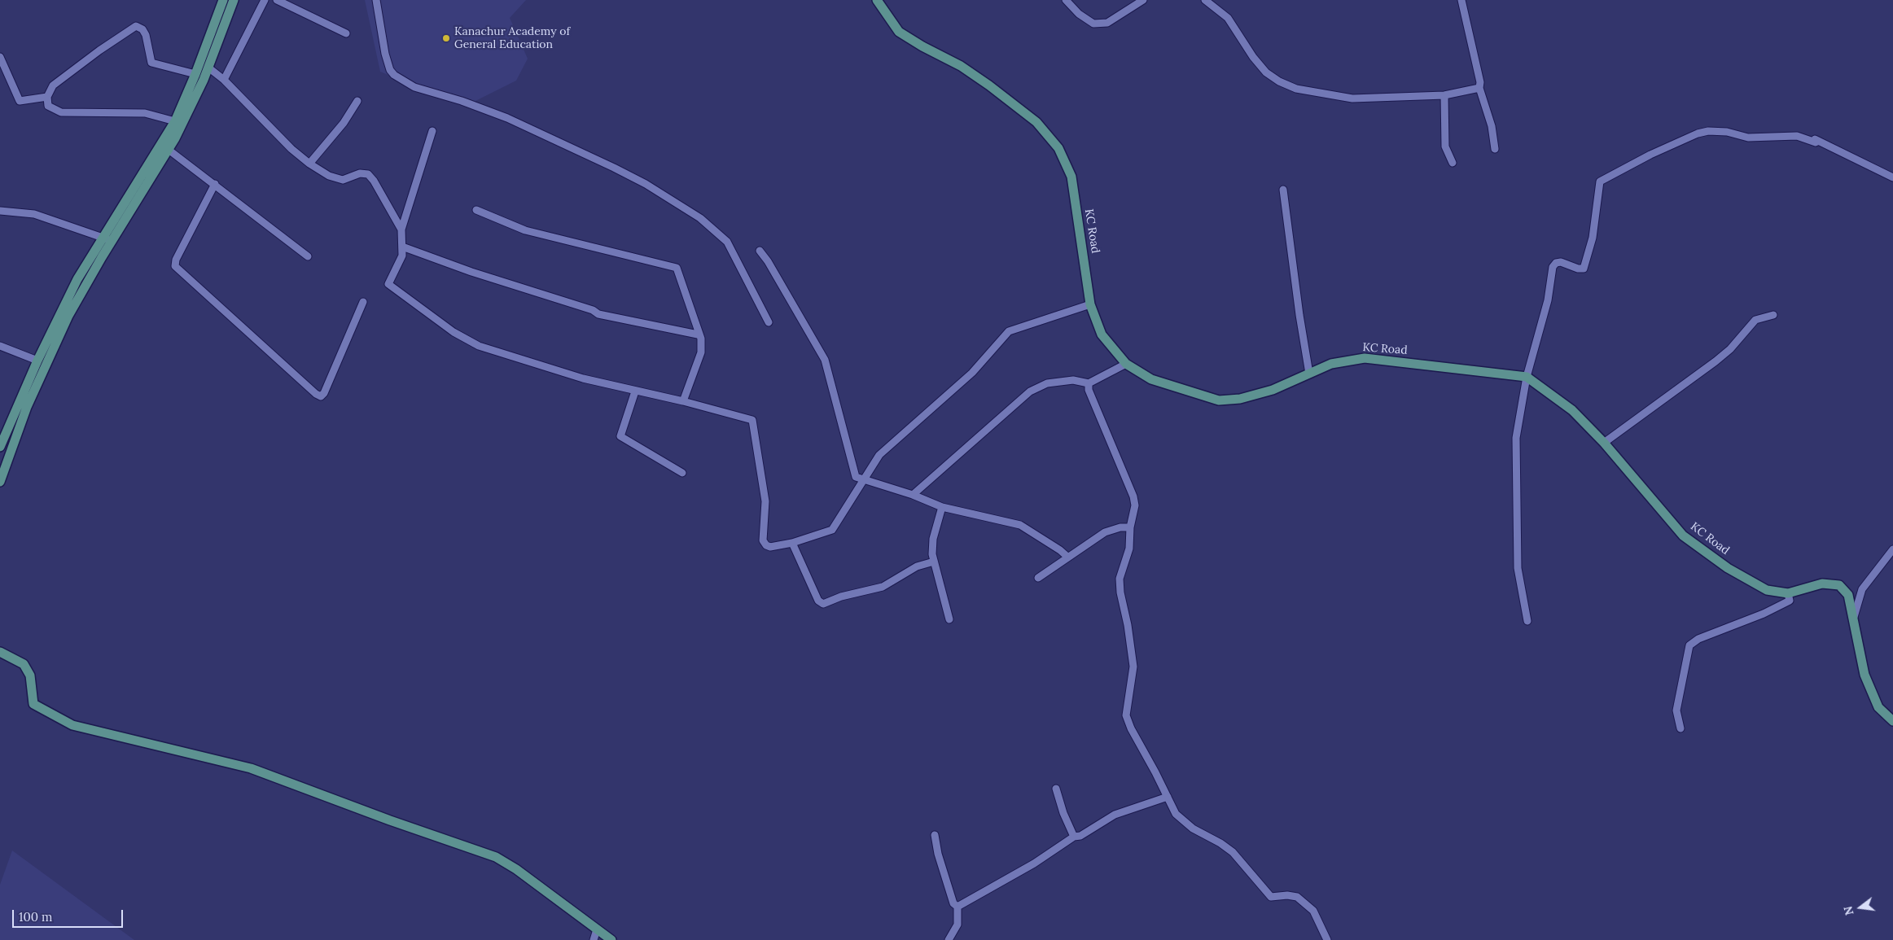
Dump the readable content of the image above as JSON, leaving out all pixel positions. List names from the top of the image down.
{
  "streets": {
    "main road": ["KC Road"]
  },
  "places": ["Kanachur Academy of General Education"],
  "scale_bar": "100 m",
  "north": "left"
}
